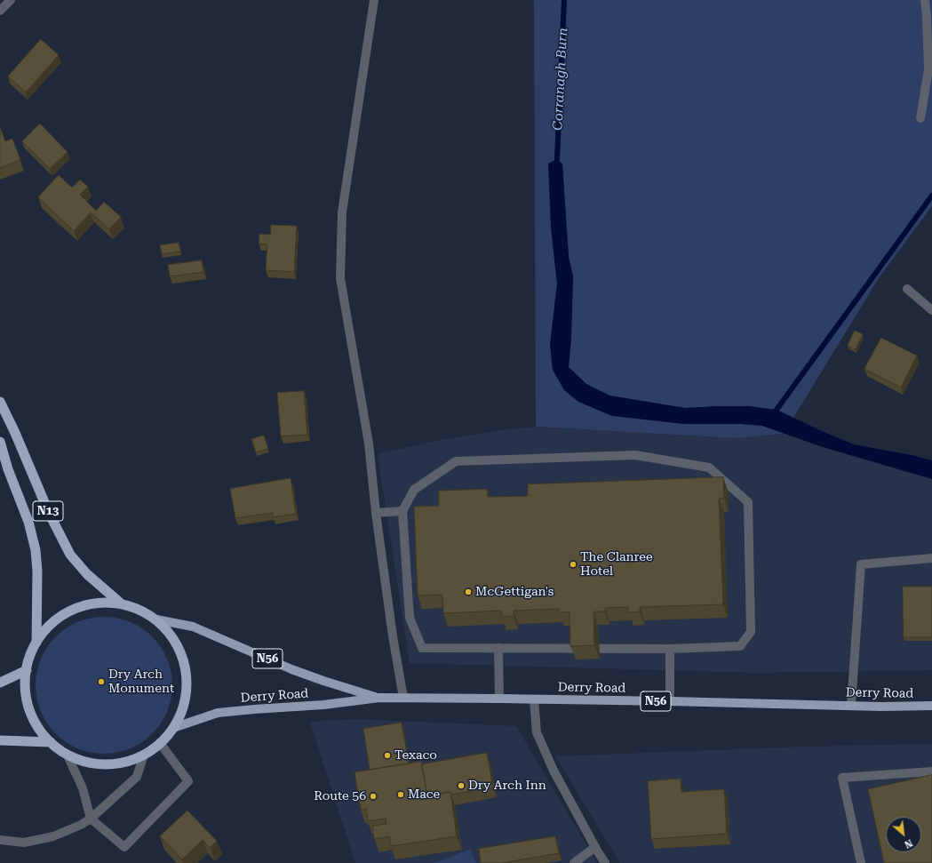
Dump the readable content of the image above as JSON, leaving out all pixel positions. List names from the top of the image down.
{
  "streets": {
    "highway": ["N13"],
    "main road": ["N56", "Derry Road"]
  },
  "crossings": [
    ["N13", "Derry Road"]
  ],
  "water": ["Corranagh Burn"],
  "places": [
    "The Clanree Hotel",
    "McGettigan's",
    "Dry Arch Monument",
    "Texaco",
    "Dry Arch Inn",
    "Mace",
    "Route 56"
  ],
  "north": "bottom right"
}
